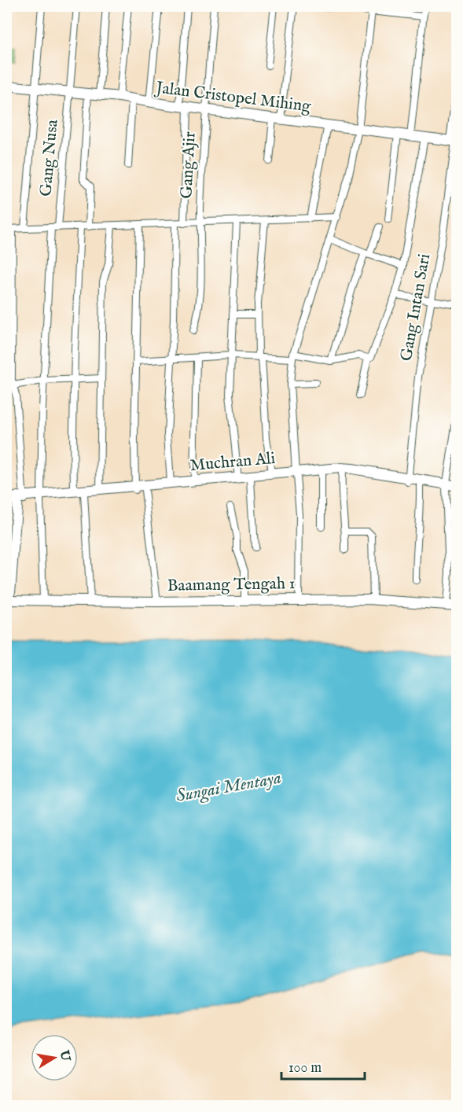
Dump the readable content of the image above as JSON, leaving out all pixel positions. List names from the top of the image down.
{
  "streets": {
    "street": [
      "Jalan Cristopel Mihing",
      "Gang Nusa",
      "Gang Ajir",
      "Gang Intan Sari",
      "Muchran Ali",
      "Baamang Tengah 1"
    ]
  },
  "crossings": [
    ["Jalan Cristopel Mihing", "Gang Nusa"],
    ["Jalan Cristopel Mihing", "Gang Ajir"],
    ["Jalan Cristopel Mihing", "Gang Intan Sari"],
    ["Gang Nusa", "Muchran Ali"],
    ["Gang Nusa", "Baamang Tengah 1"],
    ["Gang Intan Sari", "Muchran Ali"]
  ],
  "water": ["Sungai Mentaya"],
  "scale_bar": "100 m",
  "north": "right"
}
